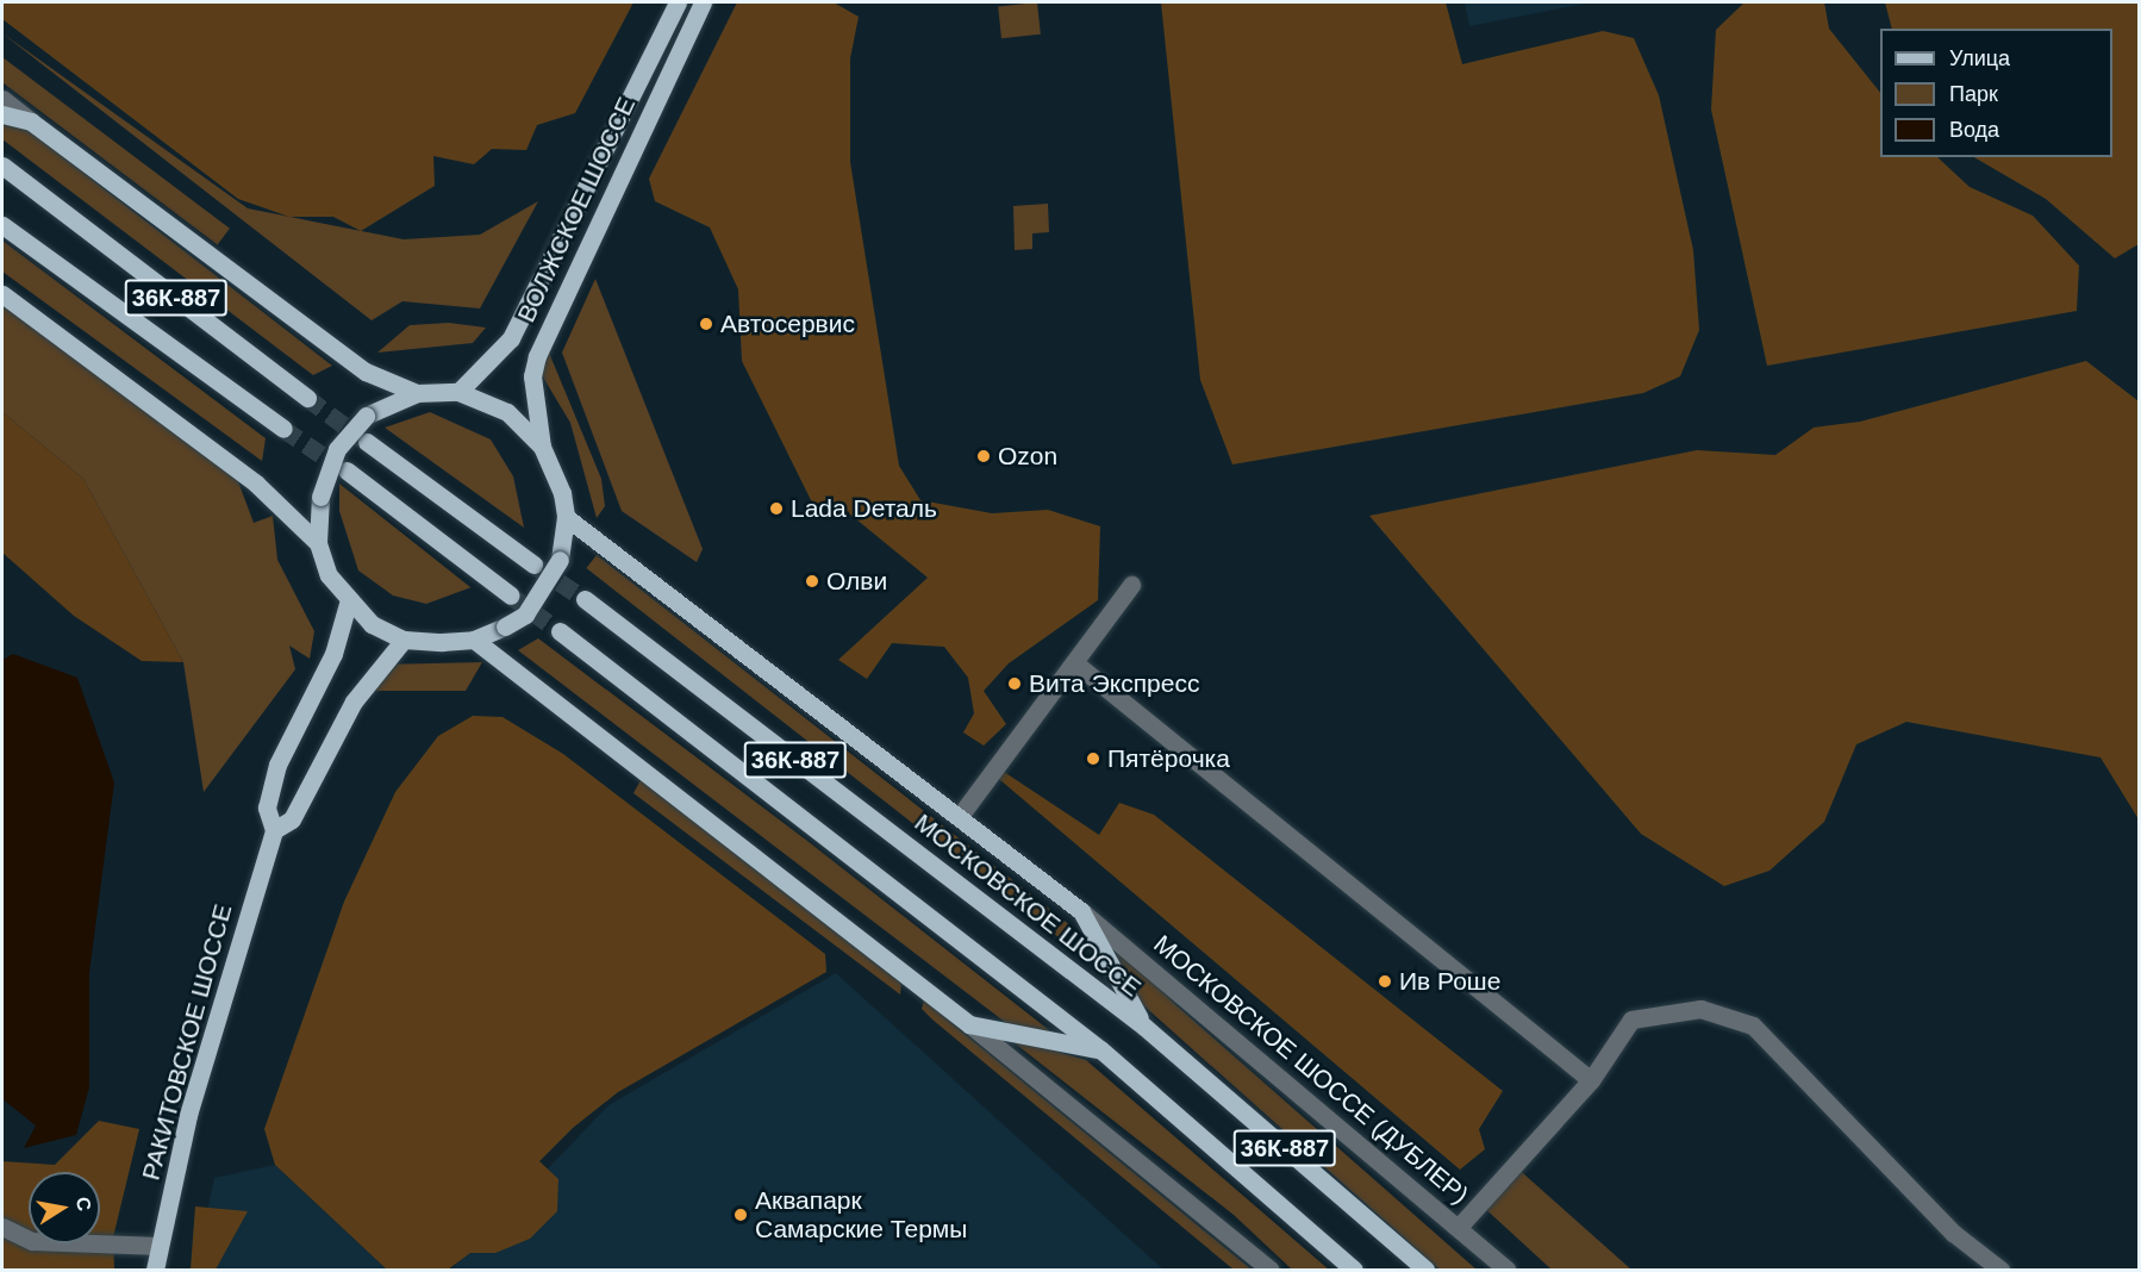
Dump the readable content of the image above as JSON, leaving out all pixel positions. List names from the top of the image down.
{
  "streets": {
    "main road": [
      "ВОЛЖСКОЕ ШОССЕ",
      "36К-887",
      "МОСКОВСКОЕ ШОССЕ",
      "РАКИТОВСКОЕ ШОССЕ"
    ],
    "street": ["МОСКОВСКОЕ ШОССЕ (ДУБЛЕР)"]
  },
  "crossings": [
    ["ВОЛЖСКОЕ ШОССЕ", "РАКИТОВСКОЕ ШОССЕ"]
  ],
  "places": [
    "Автосервис",
    "Ozon",
    "Lada Dеталь",
    "Олви",
    "Вита Экспресс",
    "Пятёрочка",
    "Ив Роше",
    "Аквапарк Самарские Термы"
  ],
  "legend": ["Улица", "Парк", "Вода"],
  "north": "right"
}
